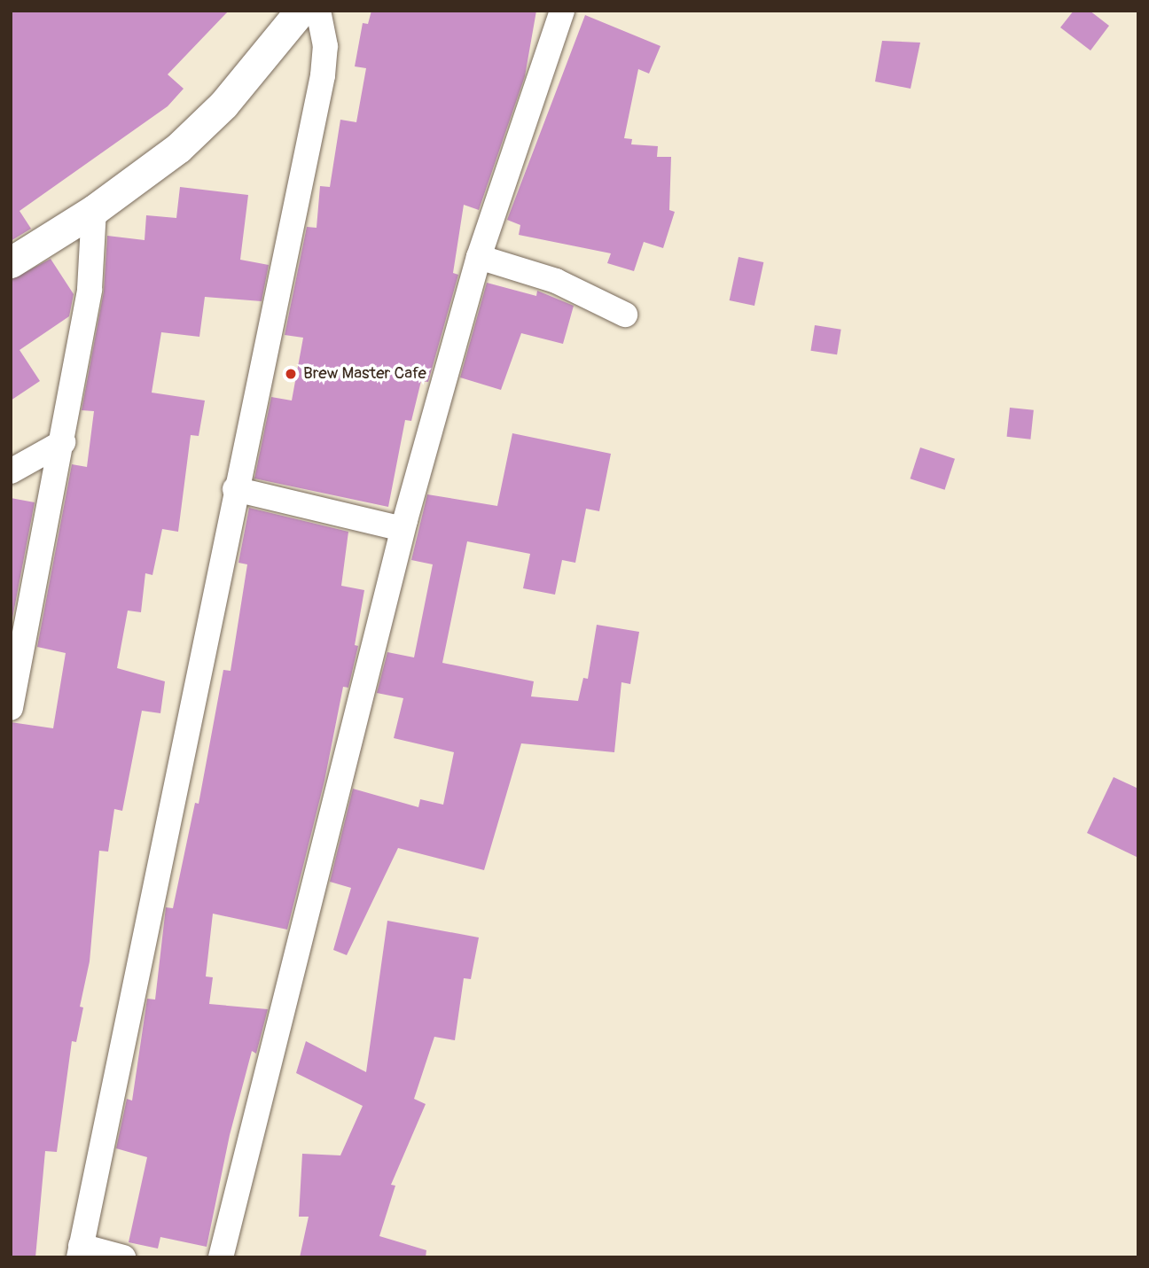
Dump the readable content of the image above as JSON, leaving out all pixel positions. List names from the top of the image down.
{
  "places": ["Brew Master Cafe"]
}
